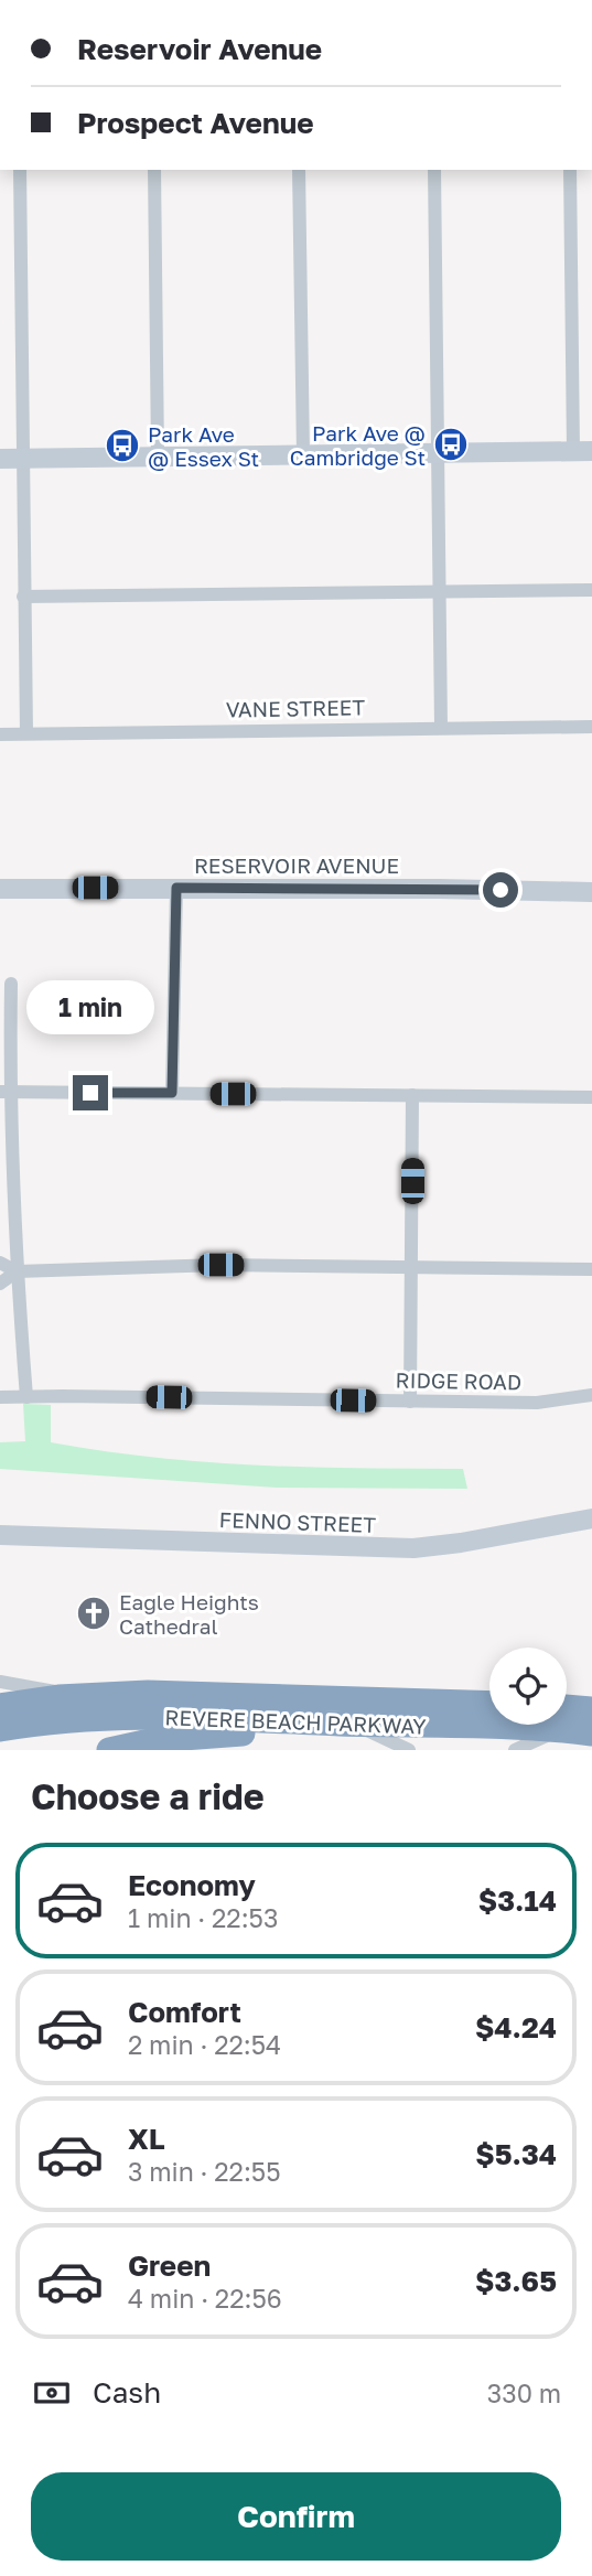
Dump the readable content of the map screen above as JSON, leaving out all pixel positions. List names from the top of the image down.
{
  "streets": {
    "highway": ["REVERE BEACH PARKWAY"],
    "street": [
      "VANE STREET",
      "RESERVOIR AVENUE",
      "RIDGE ROAD",
      "FENNO STREET"
    ]
  },
  "places": {
    "bus stop": ["Park Ave @ Cambridge St", "Park Ave @ Essex St"],
    "church": ["Eagle Heights Cathedral"]
  },
  "page": {
    "banner": ["Reservoir Avenue", "Prospect Avenue"],
    "bubble": "1 min",
    "heading": "Choose a ride",
    "list": [
      {
        "name": "Economy",
        "note": "1 min · 22:53",
        "value": "$3.14"
      },
      {
        "name": "Comfort",
        "note": "2 min · 22:54",
        "value": "$4.24"
      },
      {
        "name": "XL",
        "note": "3 min · 22:55",
        "value": "$5.34"
      },
      {
        "name": "Green",
        "note": "4 min · 22:56",
        "value": "$3.65"
      }
    ],
    "pay": ["Cash", "330 m"],
    "buttons": "Confirm"
  }
}
